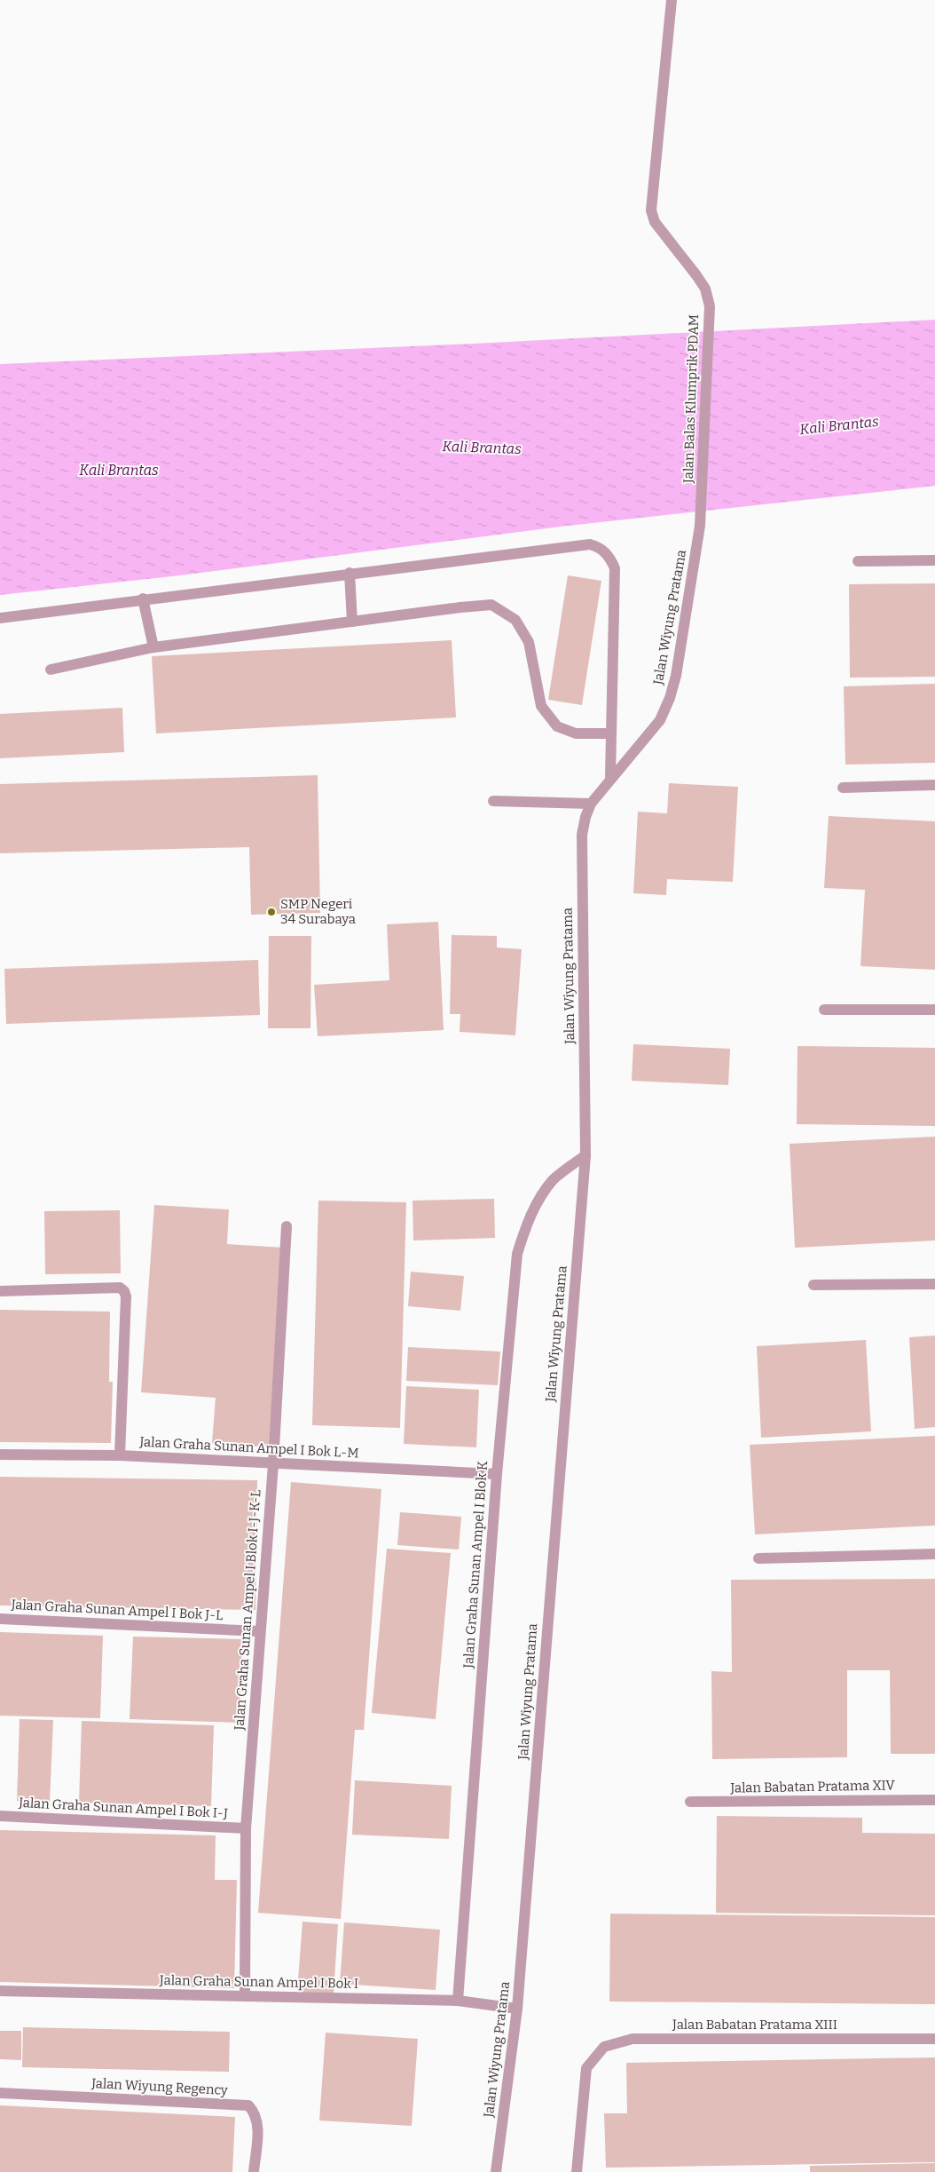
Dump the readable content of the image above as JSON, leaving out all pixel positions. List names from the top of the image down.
{
  "streets": {
    "street": [
      "Jalan Balas Klumprik PDAM",
      "Jalan Wiyung Pratama",
      "Jalan Graha Sunan Ampel I Bok L-M",
      "Jalan Graha Sunan Ampel I Blok K",
      "Jalan Graha Sunan Ampel I Bok J-L",
      "Jalan Graha Sunan Ampel I Blok I-J-K-L",
      "Jalan Babatan Pratama XIV",
      "Jalan Graha Sunan Ampel I Bok I-J",
      "Jalan Graha Sunan Ampel I Bok I",
      "Jalan Babatan Pratama XIII",
      "Jalan Wiyung Regency"
    ]
  },
  "crossings": [
    ["Jalan Balas Klumprik PDAM", "Jalan Wiyung Pratama"],
    ["Jalan Wiyung Pratama", "Jalan Graha Sunan Ampel I Blok K"],
    ["Jalan Wiyung Pratama", "Jalan Graha Sunan Ampel I Bok I"],
    ["Jalan Graha Sunan Ampel I Bok L-M", "Jalan Graha Sunan Ampel I Blok K"],
    ["Jalan Graha Sunan Ampel I Bok L-M", "Jalan Graha Sunan Ampel I Blok I-J-K-L"],
    ["Jalan Graha Sunan Ampel I Blok K", "Jalan Graha Sunan Ampel I Bok I"],
    ["Jalan Graha Sunan Ampel I Bok J-L", "Jalan Graha Sunan Ampel I Blok I-J-K-L"],
    ["Jalan Graha Sunan Ampel I Blok I-J-K-L", "Jalan Graha Sunan Ampel I Bok I-J"],
    ["Jalan Graha Sunan Ampel I Blok I-J-K-L", "Jalan Graha Sunan Ampel I Bok I"]
  ],
  "water": ["Kali Brantas"],
  "places": ["SMP Negeri 34 Surabaya"]
}
